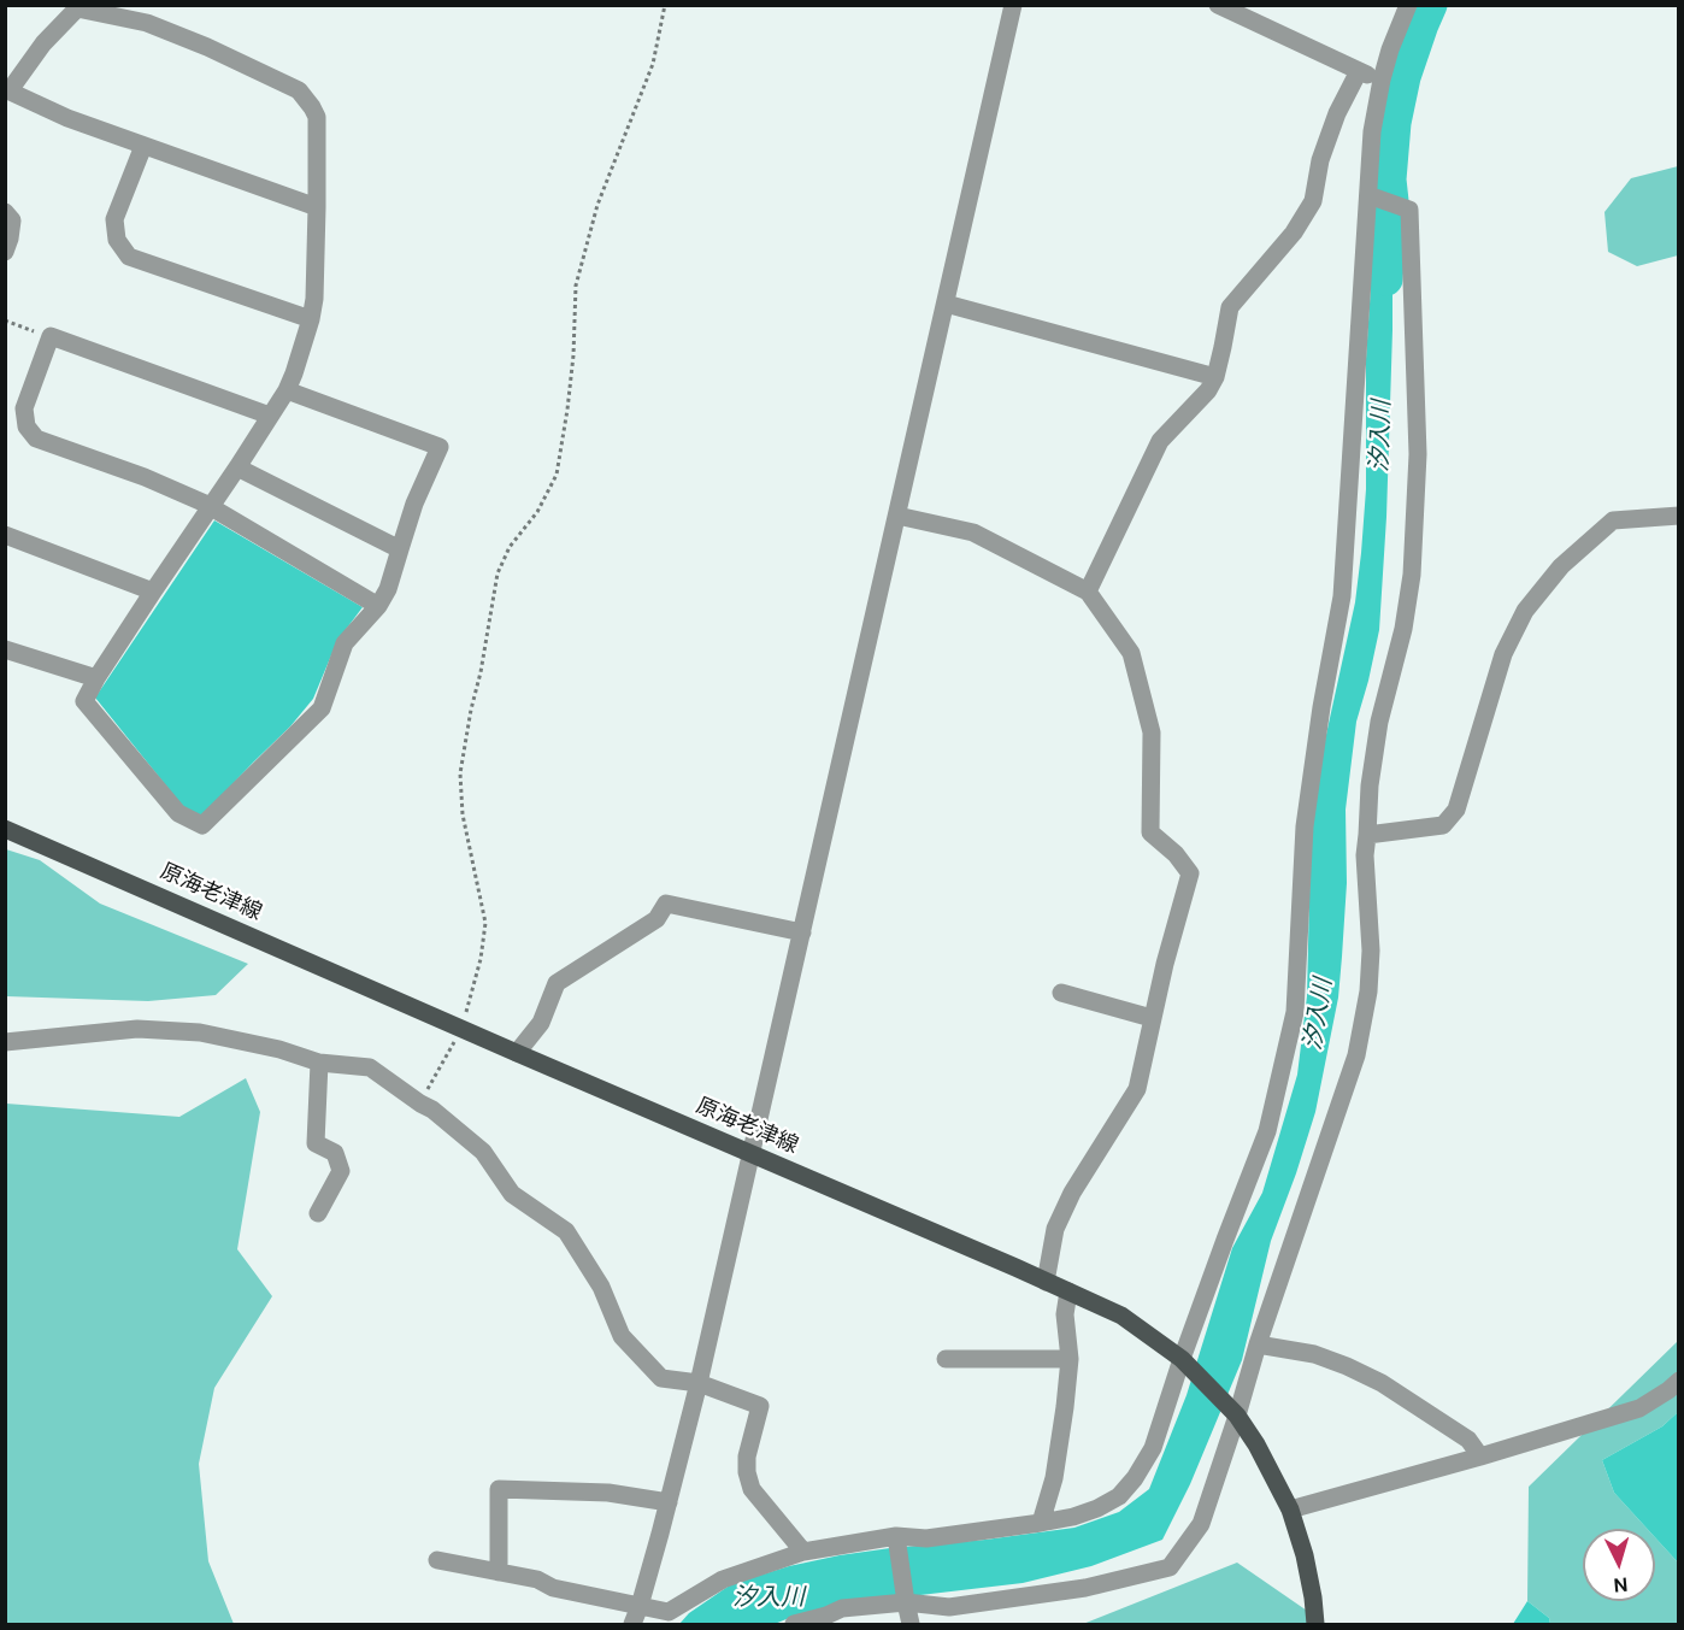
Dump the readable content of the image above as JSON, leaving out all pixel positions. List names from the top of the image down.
{
  "streets": {
    "main road": ["原海老津線"]
  },
  "water": ["汐入川"],
  "north": "bottom"
}
